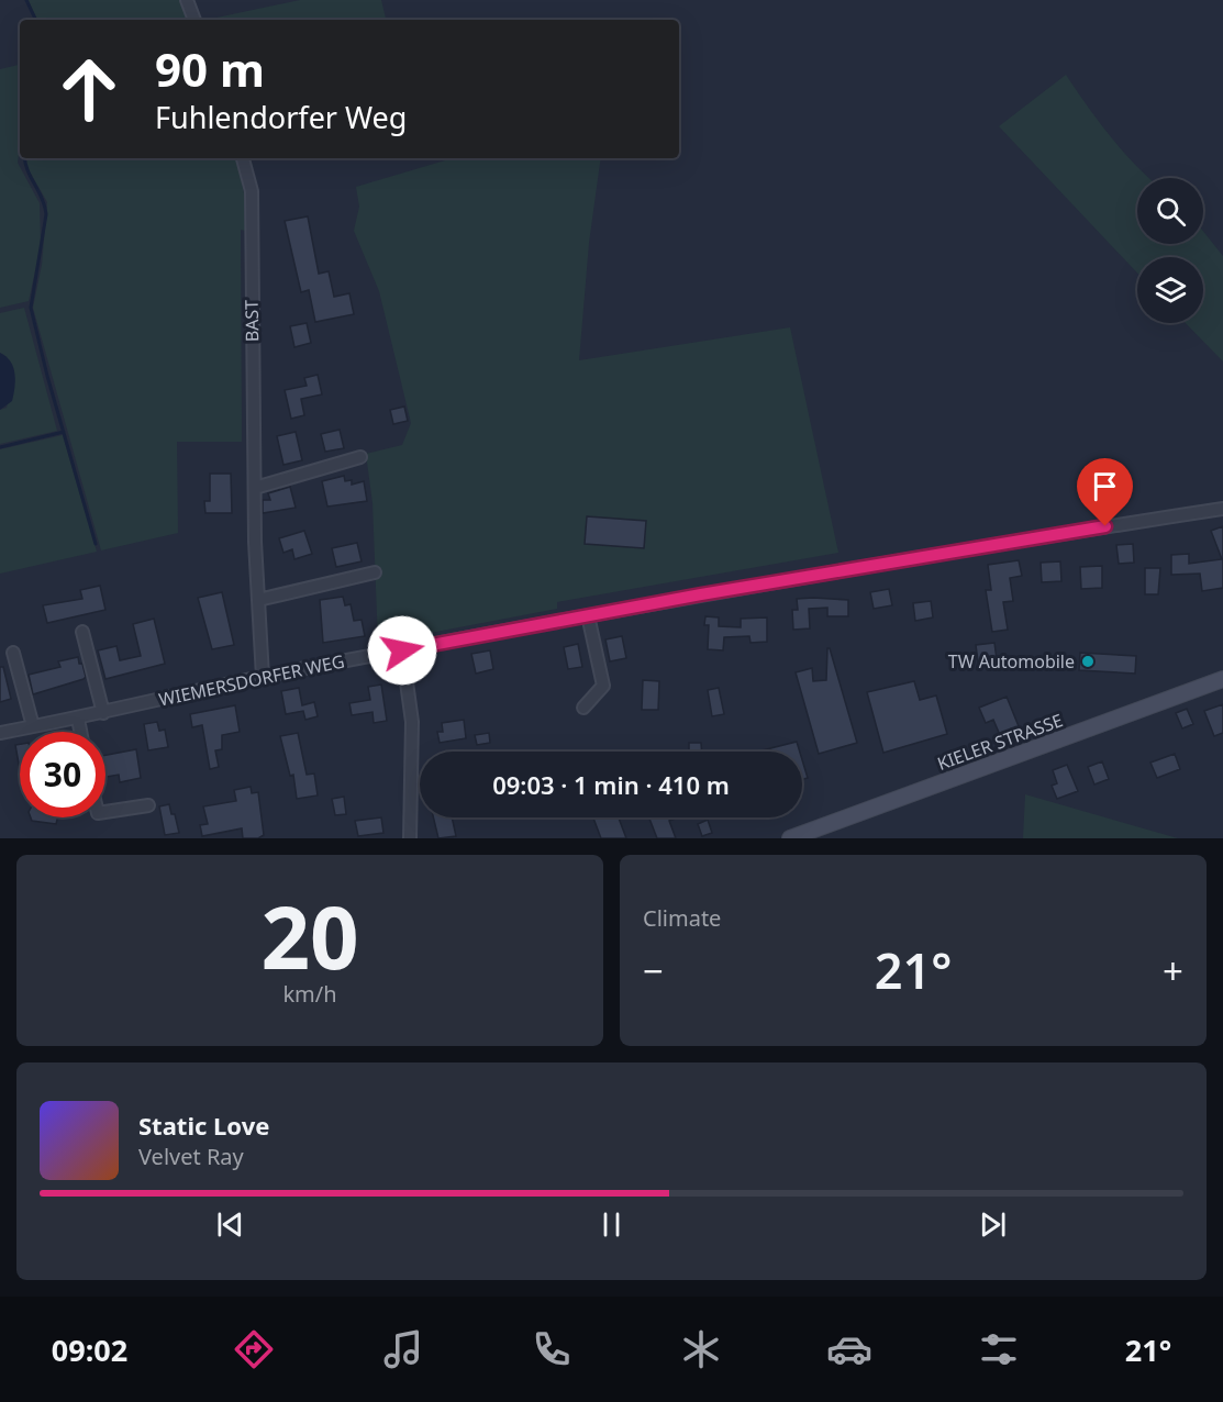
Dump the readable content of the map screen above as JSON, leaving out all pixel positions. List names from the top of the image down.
{
  "streets": {
    "main road": ["KIELER STRASSE"],
    "street": ["BAST", "WIEMERSDORFER WEG"]
  },
  "crossings": [
    ["BAST", "WIEMERSDORFER WEG"]
  ],
  "places": ["TW Automobile"],
  "page": {
    "turn": ["90 m", "Fuhlendorfer Weg"],
    "limit": "30",
    "trip": "09:03 · 1 min · 410 m",
    "tile": [
      ["20", "km/h"],
      "Climate"
    ],
    "heat": ["−", "21°", "+"],
    "song": ["Static Love", "Velvet Ray"],
    "tabs": ["09:02", "21°"]
  }
}
